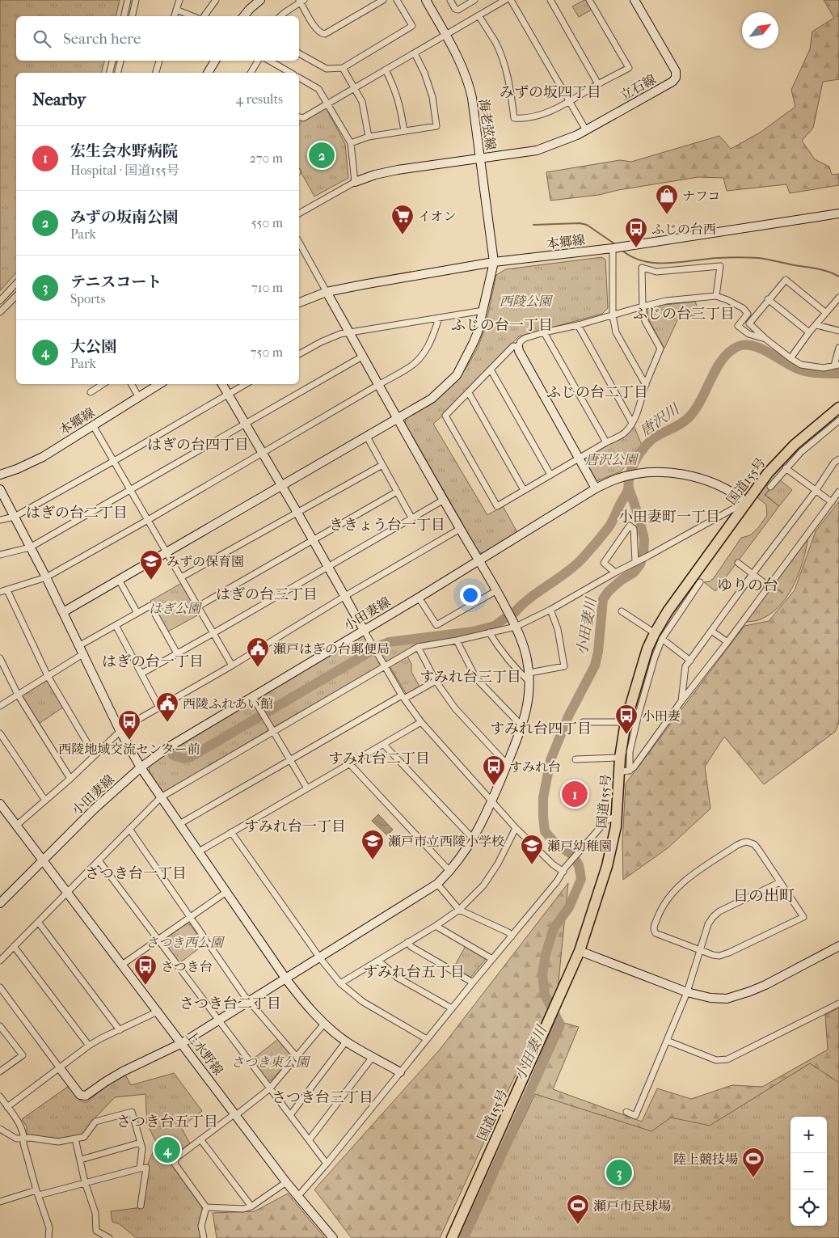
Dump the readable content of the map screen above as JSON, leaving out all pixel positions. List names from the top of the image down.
{
  "streets": {
    "highway": ["国道155号"],
    "street": [
      "立石線",
      "海老弦線",
      "本郷線",
      "小田妻線",
      "上水野線"
    ]
  },
  "crossings": [
    ["立石線", "海老弦線"],
    ["海老弦線", "本郷線"],
    ["国道155号", "小田妻線"],
    ["小田妻線", "上水野線"]
  ],
  "districts": [
    "みずの坂四丁目",
    "ふじの台三丁目",
    "ふじの台一丁目",
    "ふじの台二丁目",
    "はぎの台四丁目",
    "はぎの台二丁目",
    "小田妻町一丁目",
    "ききょう台一丁目",
    "ゆりの台",
    "はぎの台三丁目",
    "はぎの台一丁目",
    "すみれ台三丁目",
    "すみれ台四丁目",
    "すみれ台二丁目",
    "すみれ台一丁目",
    "さつき台一丁目",
    "日の出町",
    "すみれ台五丁目",
    "さつき台二丁目",
    "さつき台三丁目",
    "さつき台五丁目"
  ],
  "water": ["唐沢川", "小田妻川"],
  "parks": [
    "西陵公園",
    "唐沢公園",
    "はぎ公園",
    "さつき西公園",
    "さつき東公園"
  ],
  "places": {
    "shop": ["ナフコ"],
    "supermarket": ["イオン"],
    "bus stop": [
      "ふじの台西",
      "小田妻",
      "西陵地域交流センター前",
      "すみれ台",
      "さつき台"
    ],
    "school or university": ["みずの保育園", "瀬戸市立西陵小学校", "瀬戸幼稚園"],
    "public building": ["瀬戸はぎの台郵便局", "西陵ふれあい館"],
    "sports": ["陸上競技場", "瀬戸市民球場"]
  },
  "north": "top right",
  "page": {
    "search": "Search here",
    "heading": ["Nearby", "4 results"],
    "list": [
      {
        "mark": "1",
        "name": "宏生会水野病院",
        "note": "Hospital · 国道155号",
        "value": "270 m"
      },
      {
        "mark": "2",
        "name": "みずの坂南公園",
        "note": "Park",
        "value": "550 m"
      },
      {
        "mark": "3",
        "name": "テニスコート",
        "note": "Sports",
        "value": "710 m"
      },
      {
        "mark": "4",
        "name": "大公園",
        "note": "Park",
        "value": "750 m"
      }
    ],
    "pins": [
      "2",
      "1",
      "4",
      "3"
    ],
    "map_buttons": ["+", "−"]
  }
}
